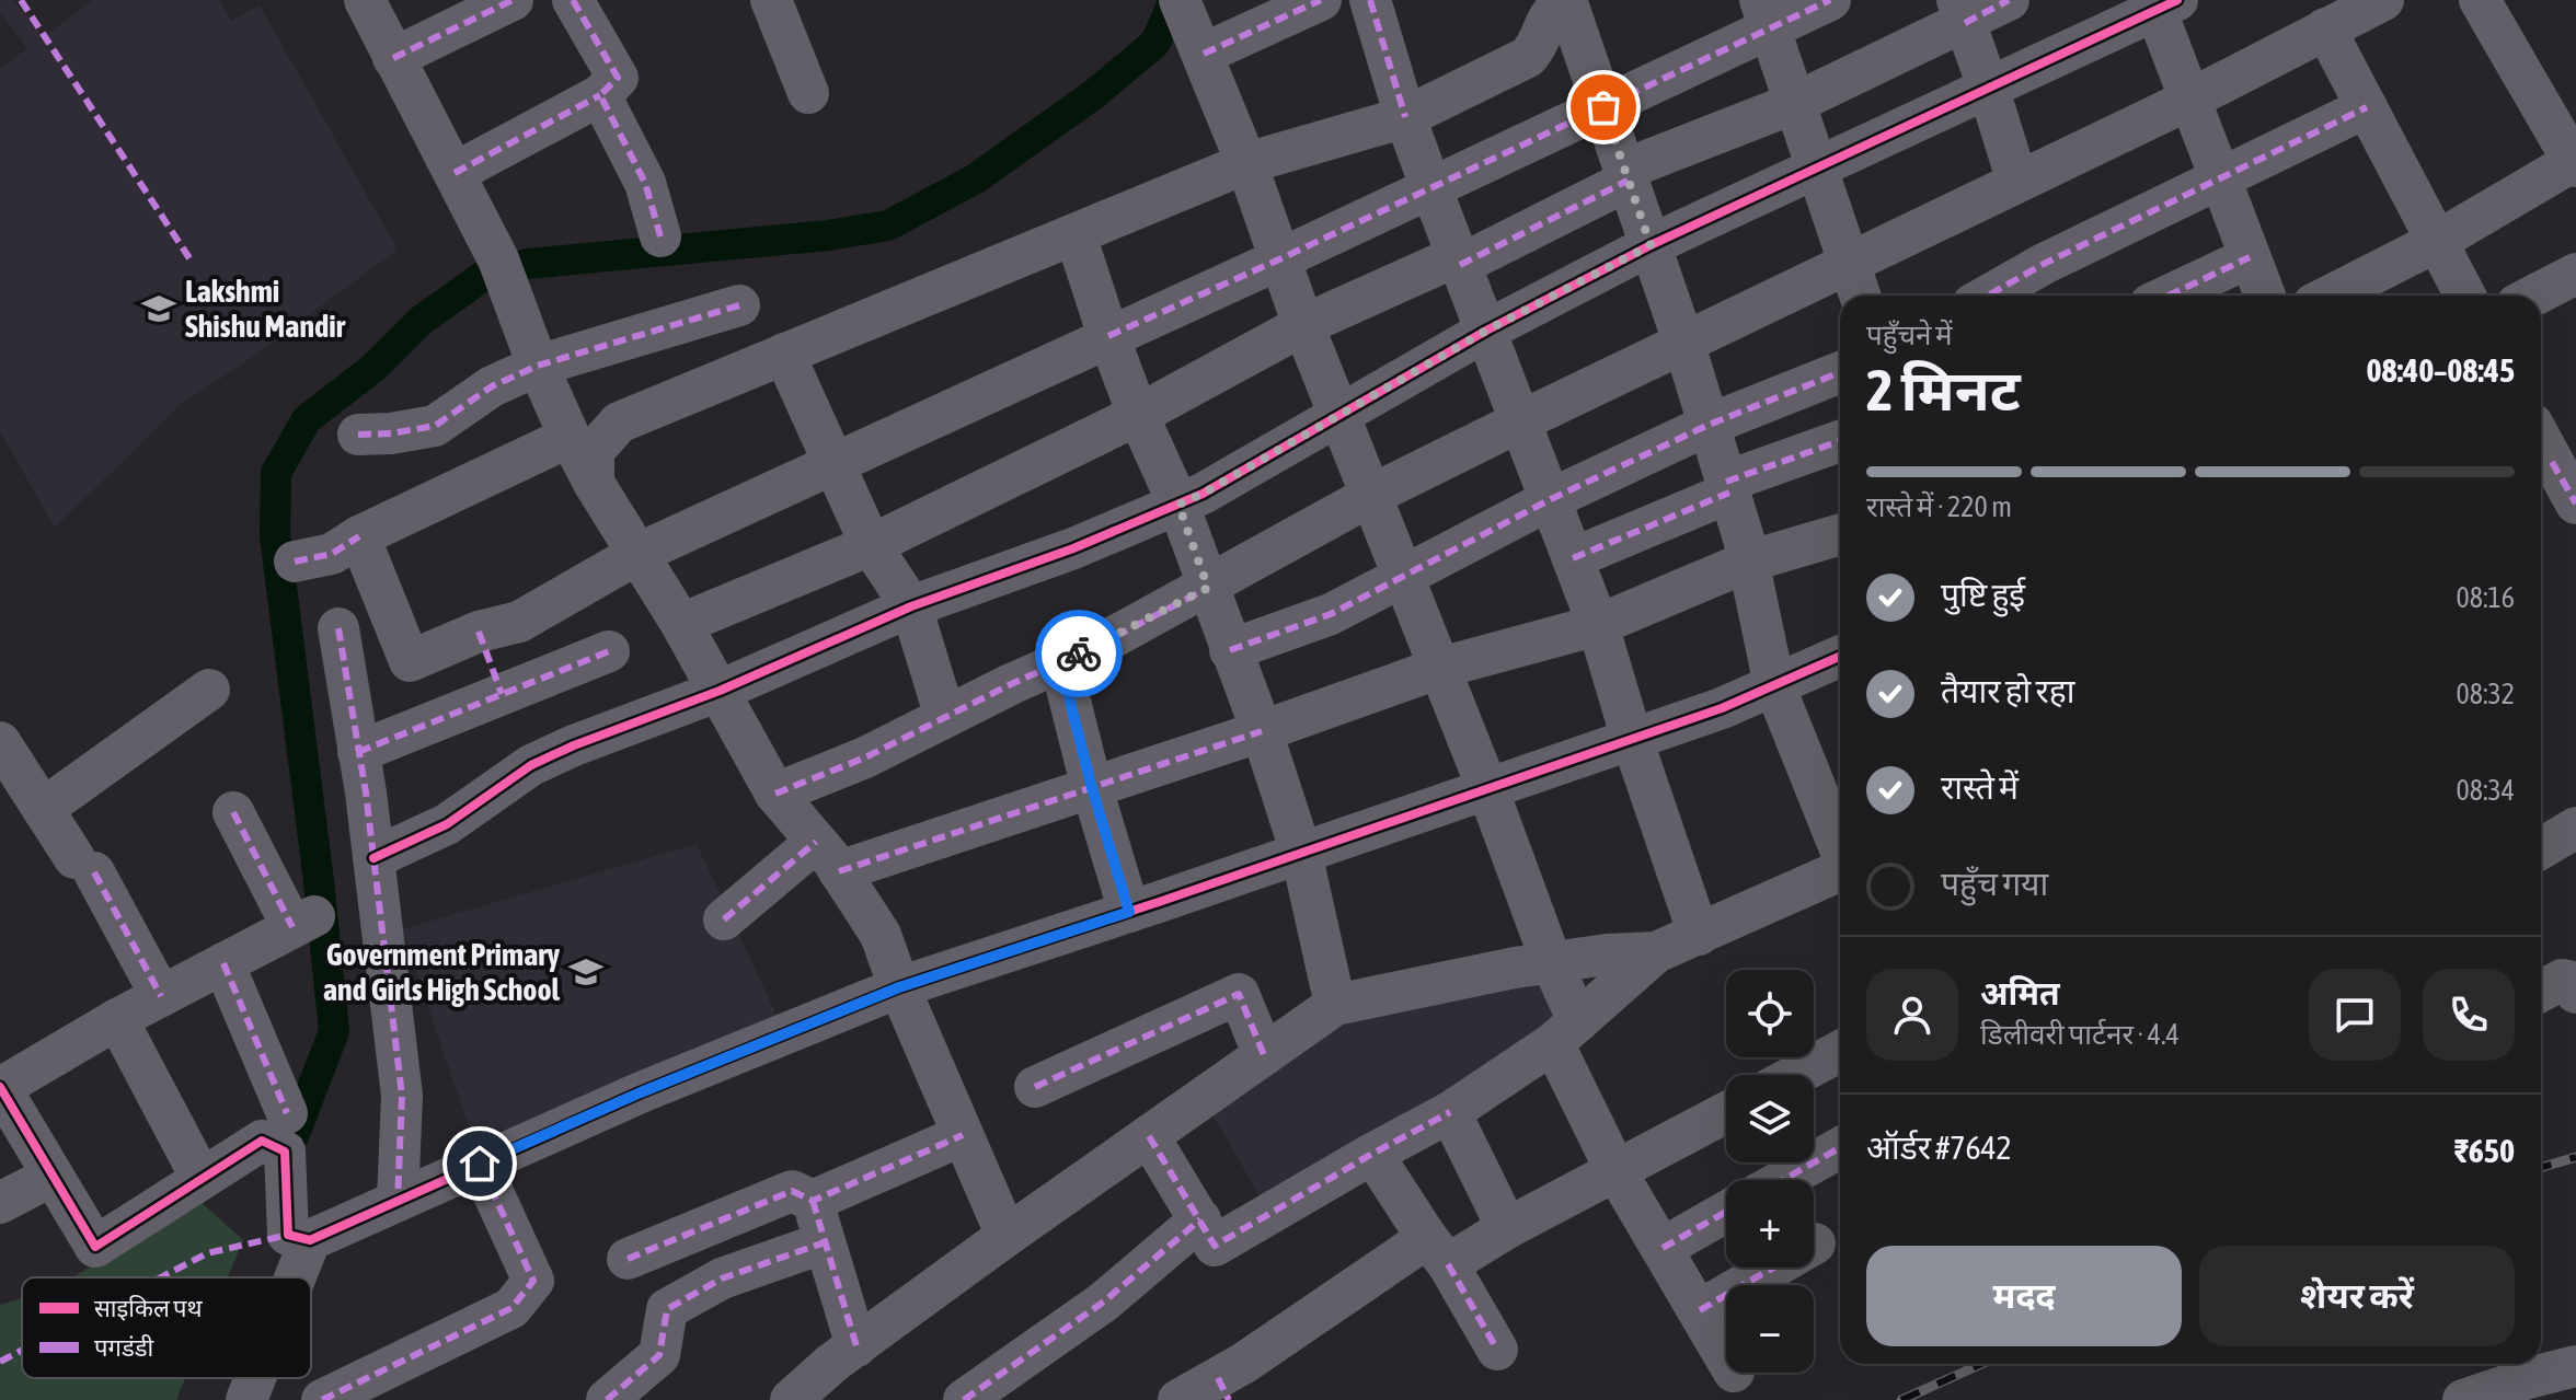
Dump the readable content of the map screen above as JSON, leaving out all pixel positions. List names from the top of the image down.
{
  "places": {
    "school or university": ["Lakshmi Shishu Mandir", "Government Primary and Girls High School"]
  },
  "legend": ["साइकिल पथ", "पगडंडी"],
  "page": {
    "heading": ["2 मिनट", "पहुँचने में", "08:40–08:45"],
    "panel": [
      "अमित",
      "डिलीवरी पार्टनर · 4.4",
      "ऑर्डर #7642",
      "₹650"
    ],
    "bar": "रास्ते में · 220 m",
    "list": [
      ["पुष्टि हुई", "08:16"],
      ["तैयार हो रहा", "08:32"],
      ["रास्ते में", "08:34"],
      "पहुँच गया"
    ],
    "map_buttons": ["+", "−"],
    "buttons": ["मदद", "शेयर करें"]
  }
}
